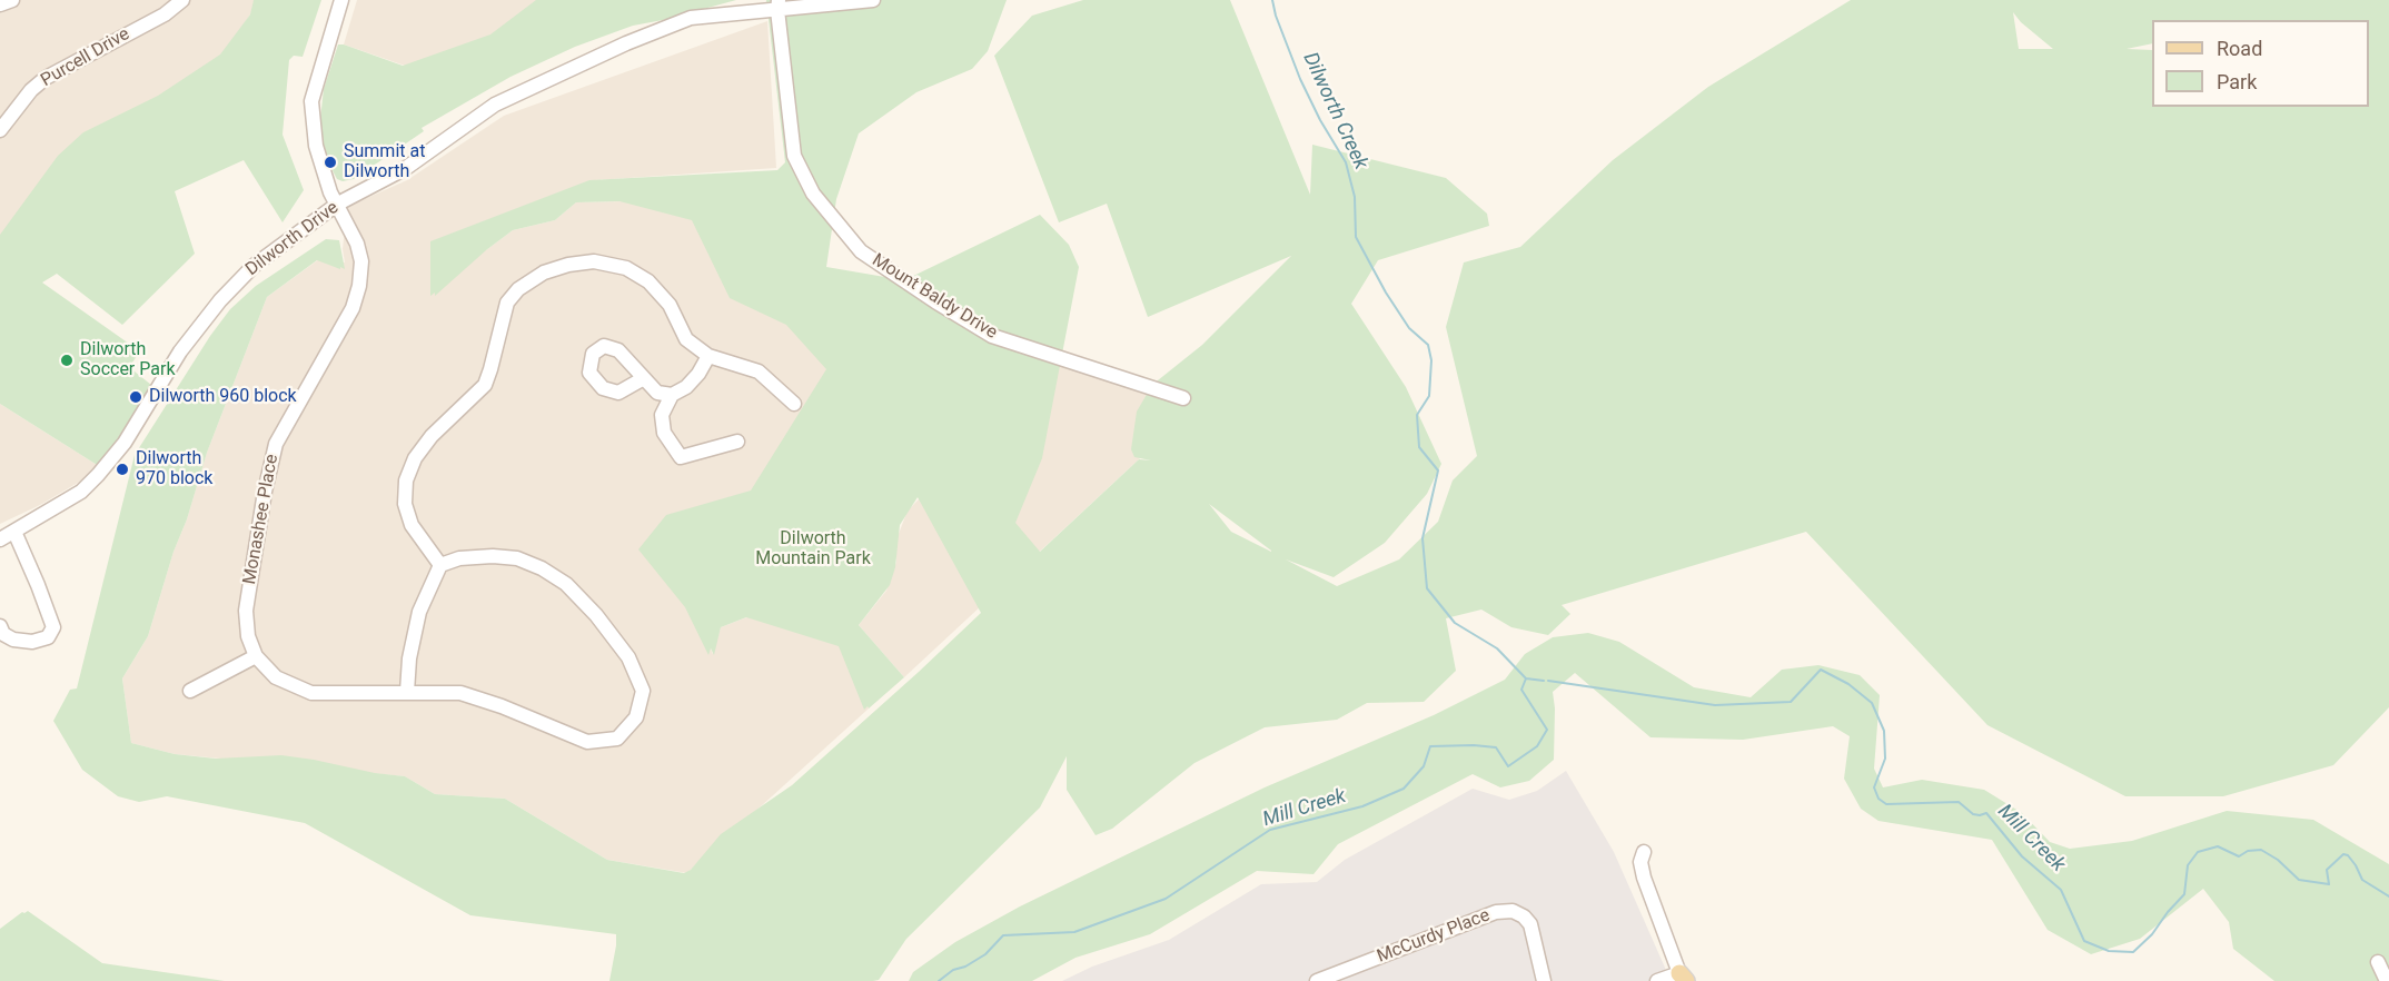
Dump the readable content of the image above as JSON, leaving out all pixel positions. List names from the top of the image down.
{
  "streets": {
    "street": [
      "Purcell Drive",
      "Dilworth Drive",
      "Mount Baldy Drive",
      "Monashee Place",
      "McCurdy Place"
    ]
  },
  "crossings": [
    ["Dilworth Drive", "Mount Baldy Drive"],
    ["Dilworth Drive", "Monashee Place"]
  ],
  "water": ["Dilworth Creek", "Mill Creek"],
  "parks": ["Dilworth Mountain Park"],
  "places": [
    "Summit at Dilworth",
    "Dilworth Soccer Park",
    "Dilworth 960 block",
    "Dilworth 970 block"
  ],
  "legend": ["Road", "Park"]
}
